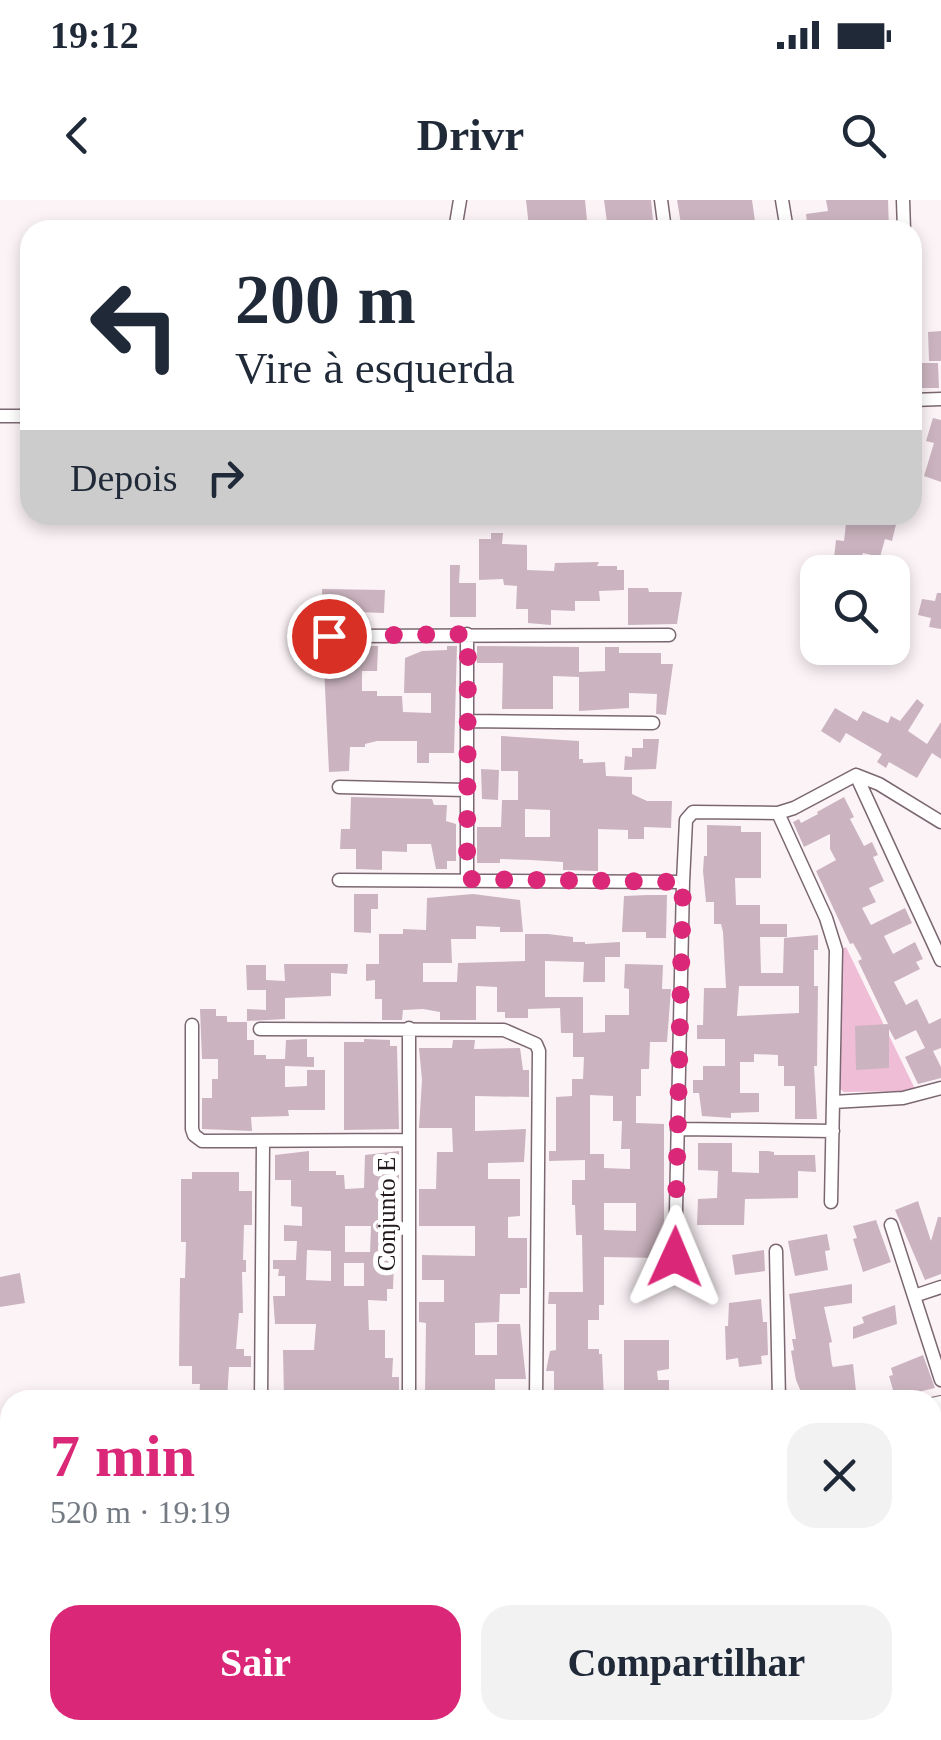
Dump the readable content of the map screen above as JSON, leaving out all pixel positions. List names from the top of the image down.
{
  "streets": {
    "street": ["Conjunto E"]
  },
  "page": {
    "status": "19:12",
    "header": "Drivr",
    "turn": ["200 m", "Vire à esquerda"],
    "then": "Depois",
    "heading": ["7 min", "520 m · 19:19"],
    "buttons": ["Sair", "Compartilhar"]
  }
}
